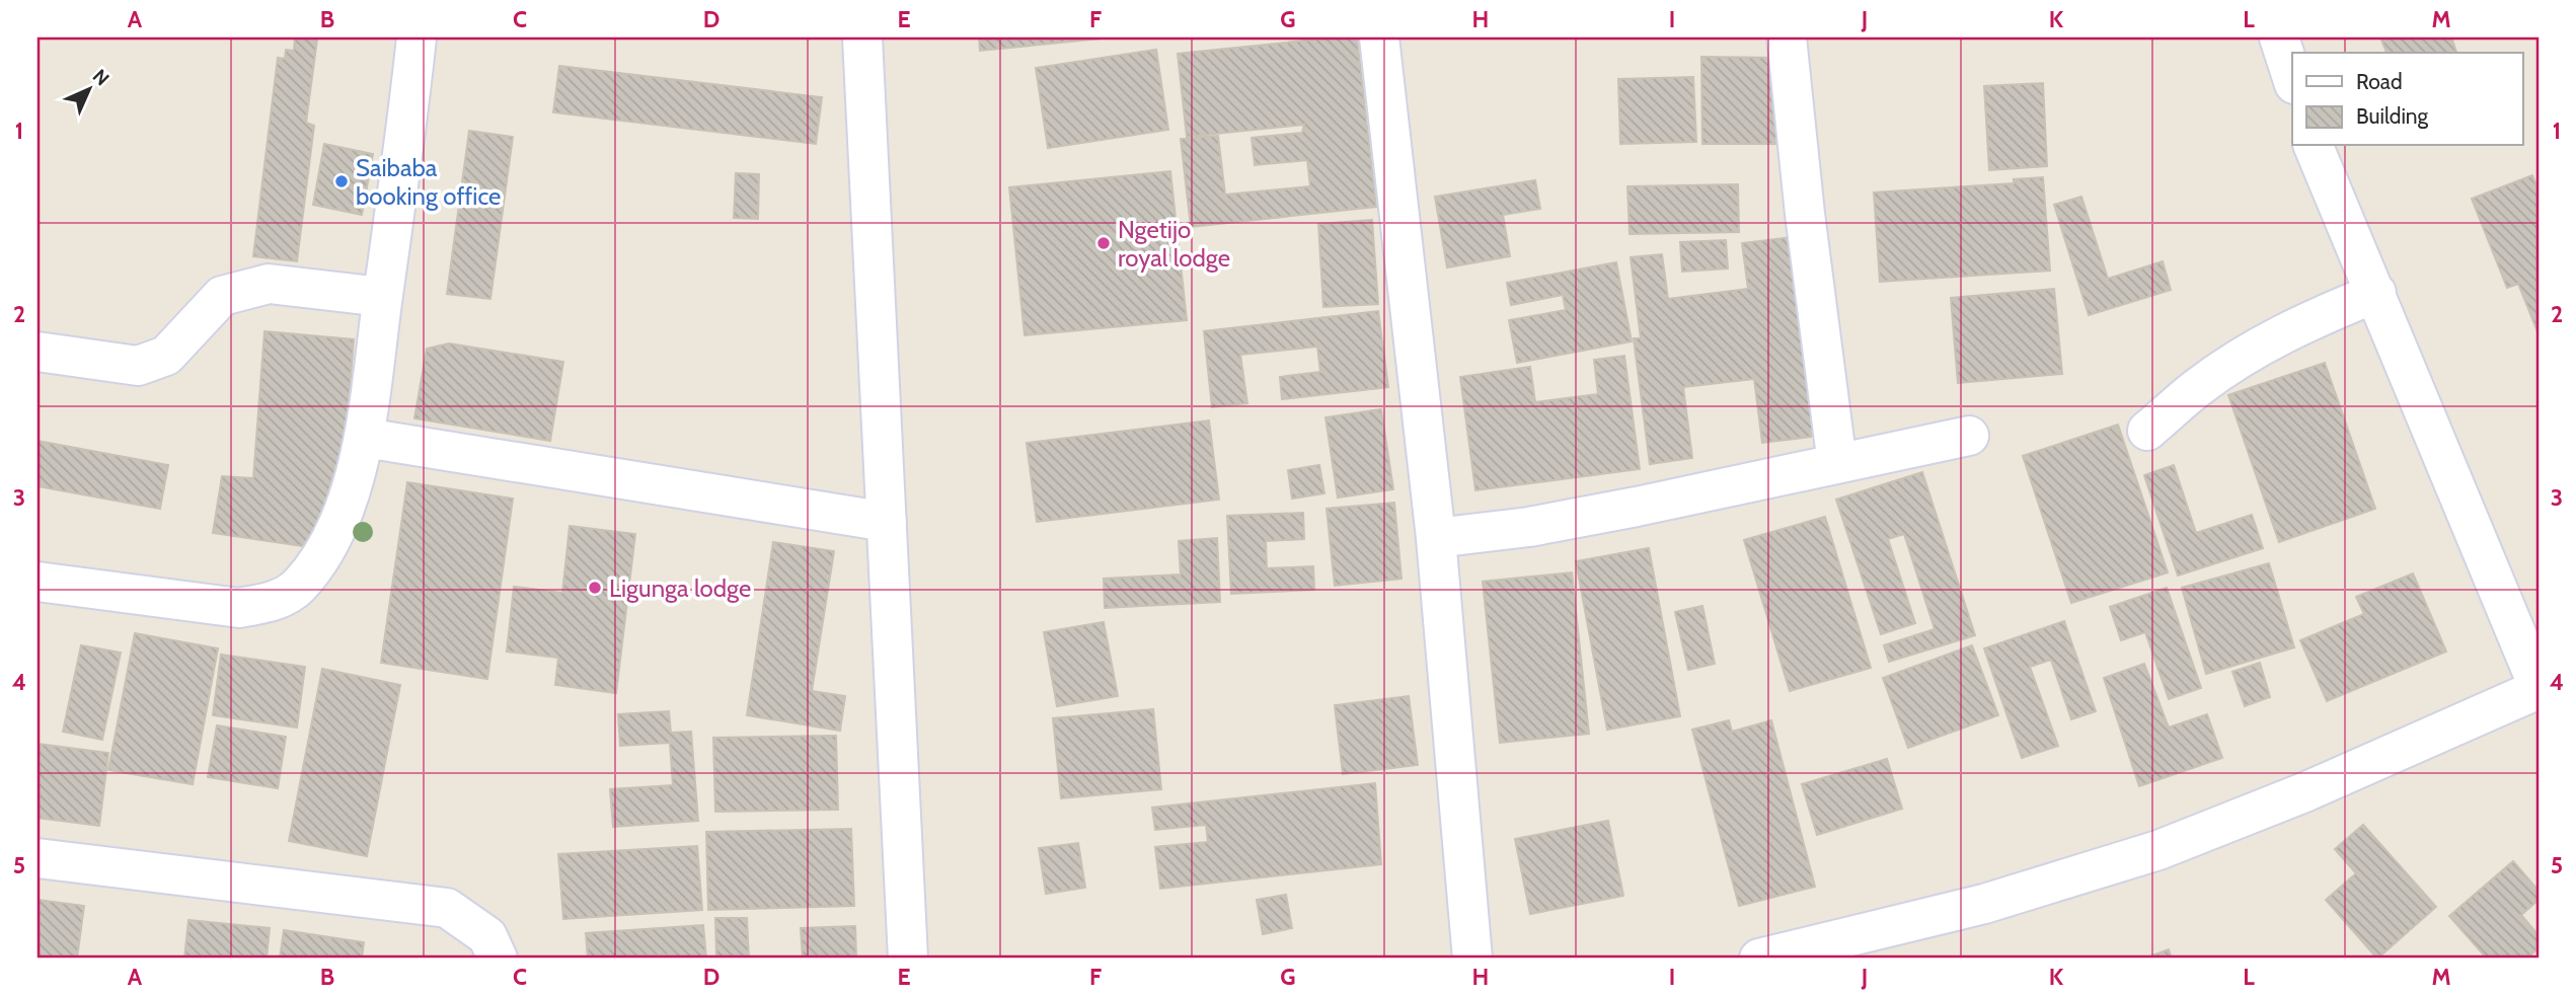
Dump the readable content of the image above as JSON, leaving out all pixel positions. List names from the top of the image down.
{
  "places": ["Saibaba booking office", "Ngetijo royal lodge", "Ligunga lodge"],
  "legend": ["Road", "Building"],
  "north": "top right",
  "grid": {
    "columns": [
      "A",
      "B",
      "C",
      "D",
      "E",
      "F",
      "G",
      "H",
      "I",
      "J",
      "K",
      "L",
      "M"
    ],
    "rows": [
      "1",
      "2",
      "3",
      "4",
      "5"
    ]
  }
}
